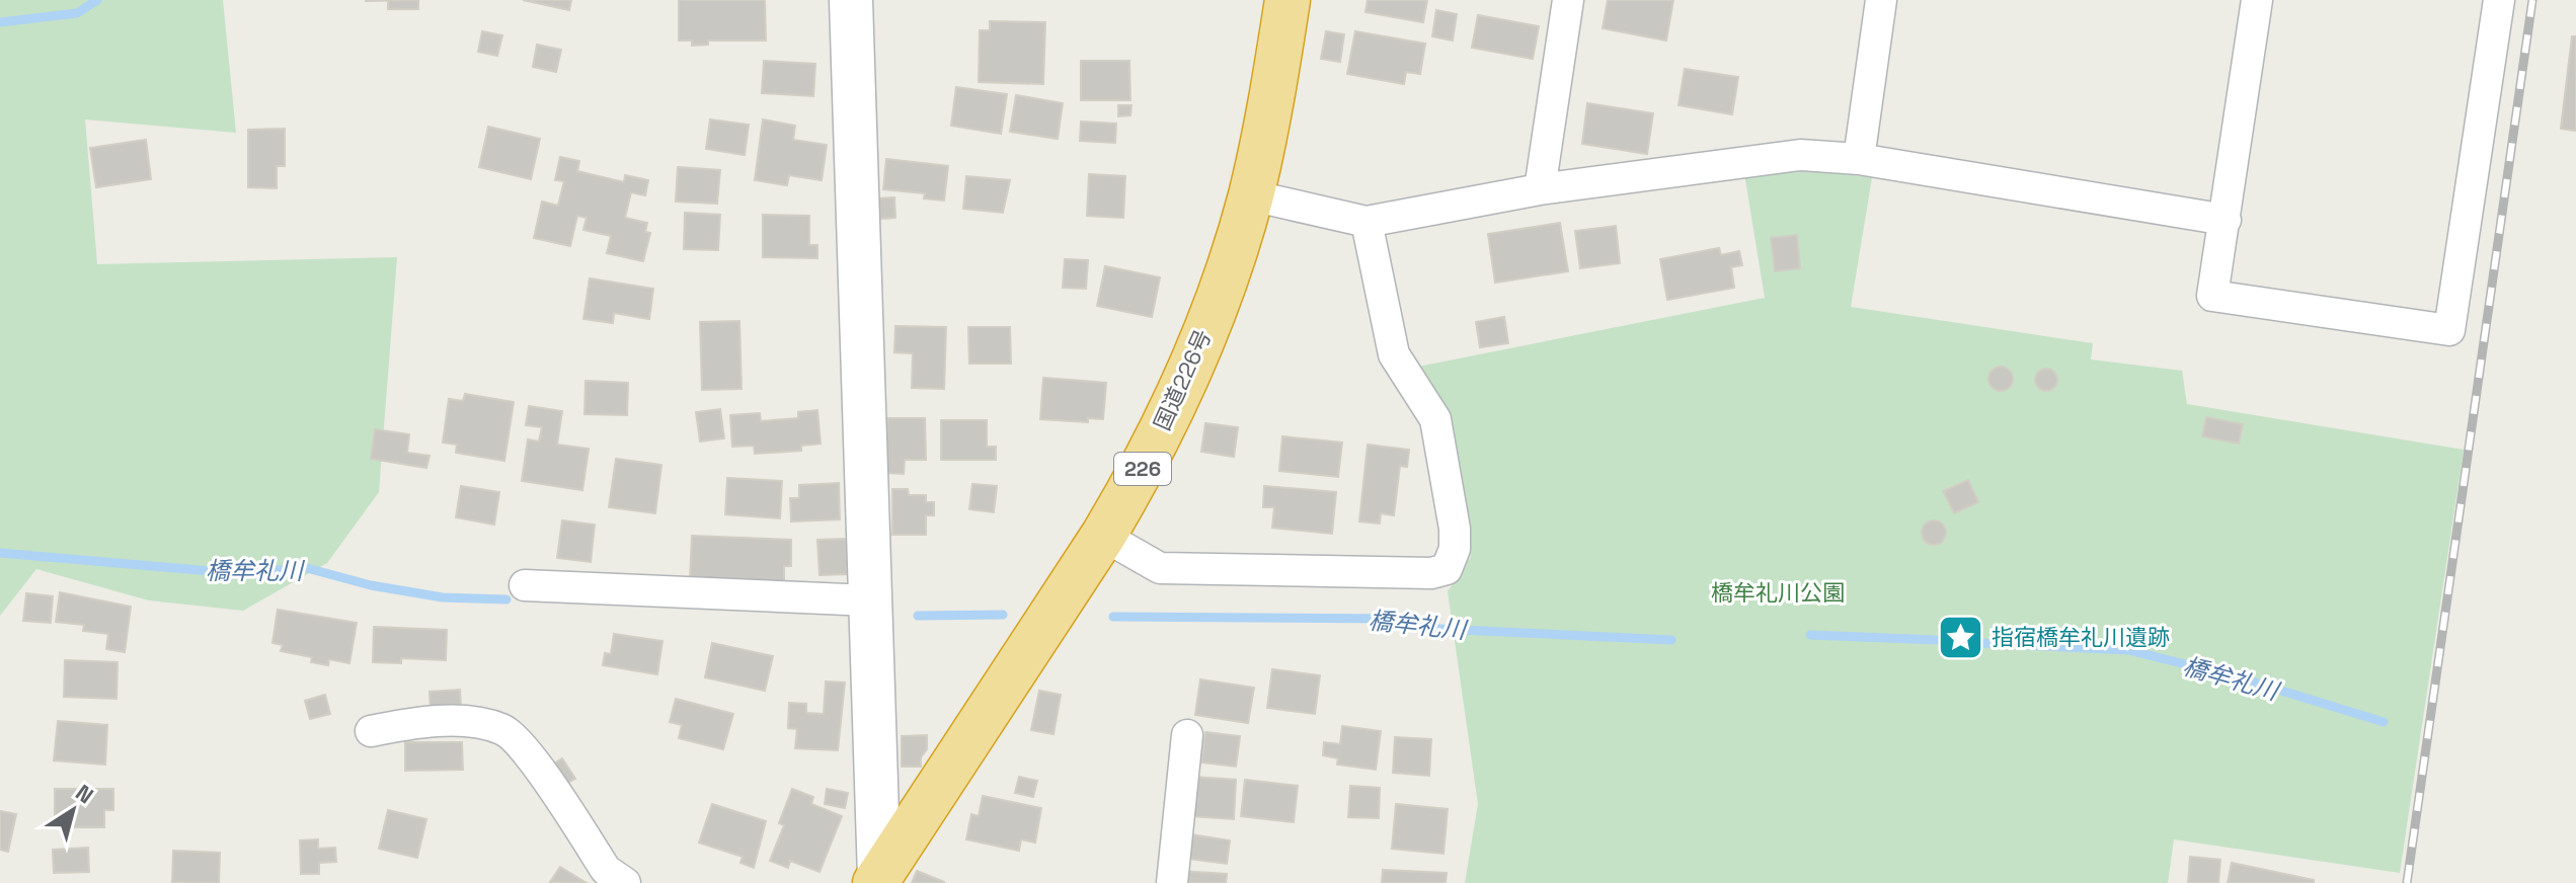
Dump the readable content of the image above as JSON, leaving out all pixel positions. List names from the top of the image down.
{
  "streets": {
    "highway": ["国道226号", "226"]
  },
  "water": ["橋牟礼川"],
  "parks": ["橋牟礼川公園"],
  "places": {
    "place": ["指宿橋牟礼川遺跡"]
  },
  "north": "top right"
}
